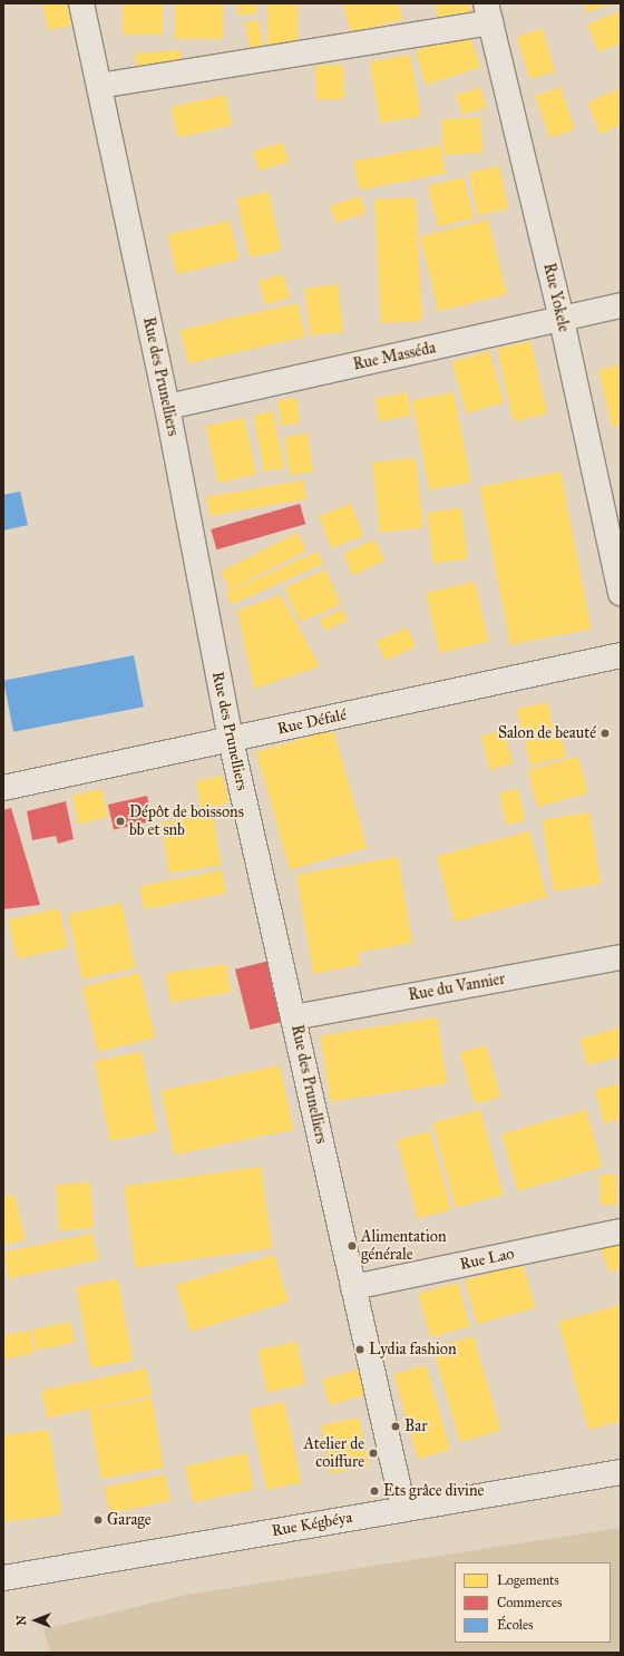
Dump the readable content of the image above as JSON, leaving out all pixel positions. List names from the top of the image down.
{
  "streets": {
    "street": [
      "Rue Yokele",
      "Rue Masséda",
      "Rue des Prunelliers",
      "Rue Défalé",
      "Rue du Vannier",
      "Rue Lao",
      "Rue Kégbéya"
    ]
  },
  "crossings": [
    ["Rue Yokele", "Rue Masséda"],
    ["Rue Masséda", "Rue des Prunelliers"],
    ["Rue des Prunelliers", "Rue Défalé"],
    ["Rue des Prunelliers", "Rue du Vannier"],
    ["Rue des Prunelliers", "Rue Lao"],
    ["Rue des Prunelliers", "Rue Kégbéya"]
  ],
  "places": [
    "Salon de beauté",
    "Dépôt de boissons bb et snb",
    "Alimentation générale",
    "Lydia fashion",
    "Bar",
    "Atelier de coiffure",
    "Ets grâce divine",
    "Garage"
  ],
  "legend": ["Logements", "Commerces", "Écoles"],
  "north": "left"
}
